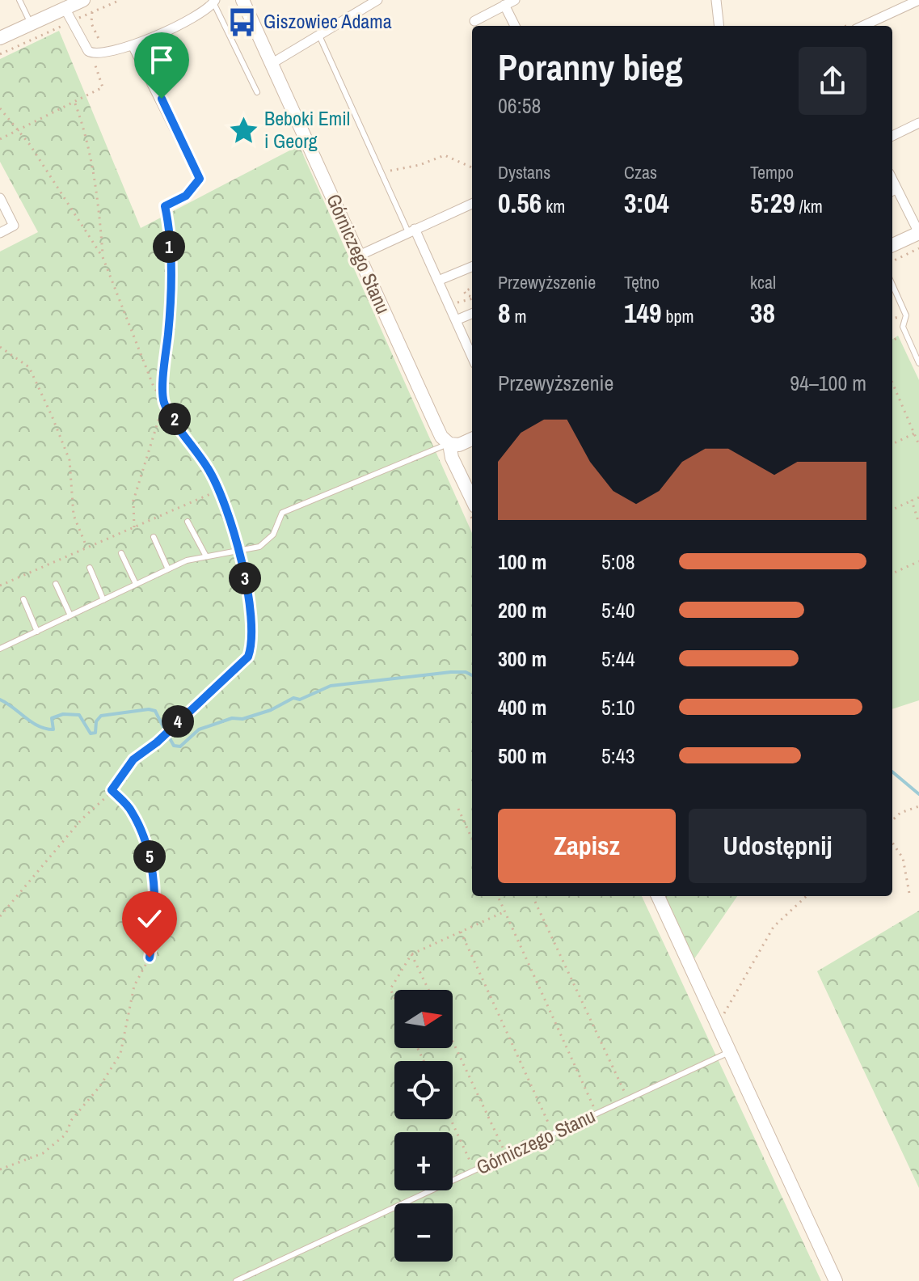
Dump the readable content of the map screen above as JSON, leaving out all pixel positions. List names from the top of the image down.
{
  "streets": {
    "street": ["Górniczego Stanu"]
  },
  "places": {
    "bus stop": ["Giszowiec Adama"],
    "place": ["Beboki Emil i Georg"]
  },
  "north": "right",
  "page": {
    "heading": ["Poranny bieg", "06:58"],
    "stats": [
      ["Dystans", "0.56 km"],
      ["Czas", "3:04"],
      ["Tempo", "5:29 /km"],
      ["Przewyższenie", "8 m"],
      ["Tętno", "149 bpm"],
      ["kcal", "38"]
    ],
    "pins": [
      "1",
      "2",
      "3",
      "4",
      "5"
    ],
    "chart": ["Przewyższenie", "94–100 m"],
    "list": [
      {
        "name": "100 m",
        "note": "5:08"
      },
      {
        "name": "200 m",
        "note": "5:40"
      },
      {
        "name": "300 m",
        "note": "5:44"
      },
      {
        "name": "400 m",
        "note": "5:10"
      },
      {
        "name": "500 m",
        "note": "5:43"
      }
    ],
    "buttons": ["Zapisz", "Udostępnij"],
    "map_buttons": ["+", "−"]
  }
}
